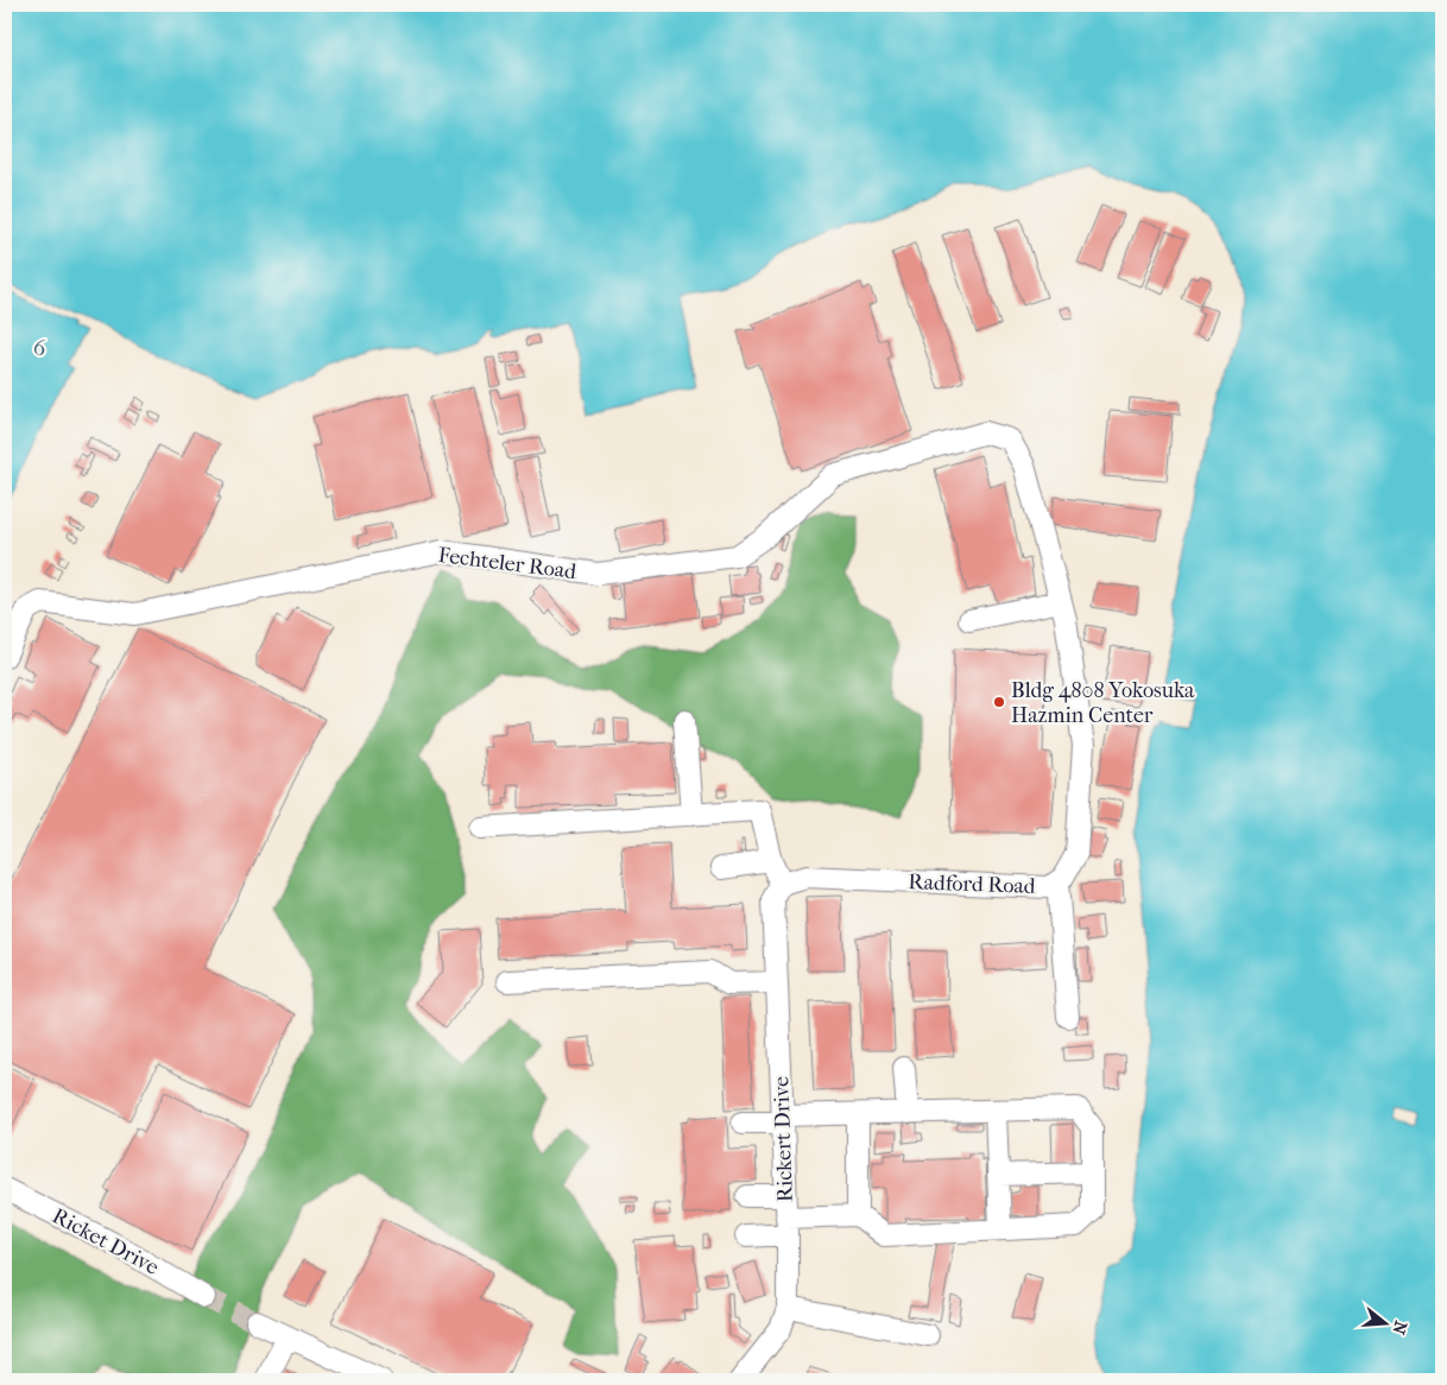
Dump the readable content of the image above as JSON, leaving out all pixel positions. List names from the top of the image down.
{
  "streets": {
    "street": [
      "Fechteler Road",
      "Radford Road",
      "Rickert Drive",
      "Ricket Drive"
    ]
  },
  "crossings": [
    ["Fechteler Road", "Radford Road"],
    ["Radford Road", "Rickert Drive"]
  ],
  "water": ["6"],
  "places": ["Bldg 4808 Yokosuka Hazmin Center"],
  "north": "right"
}
